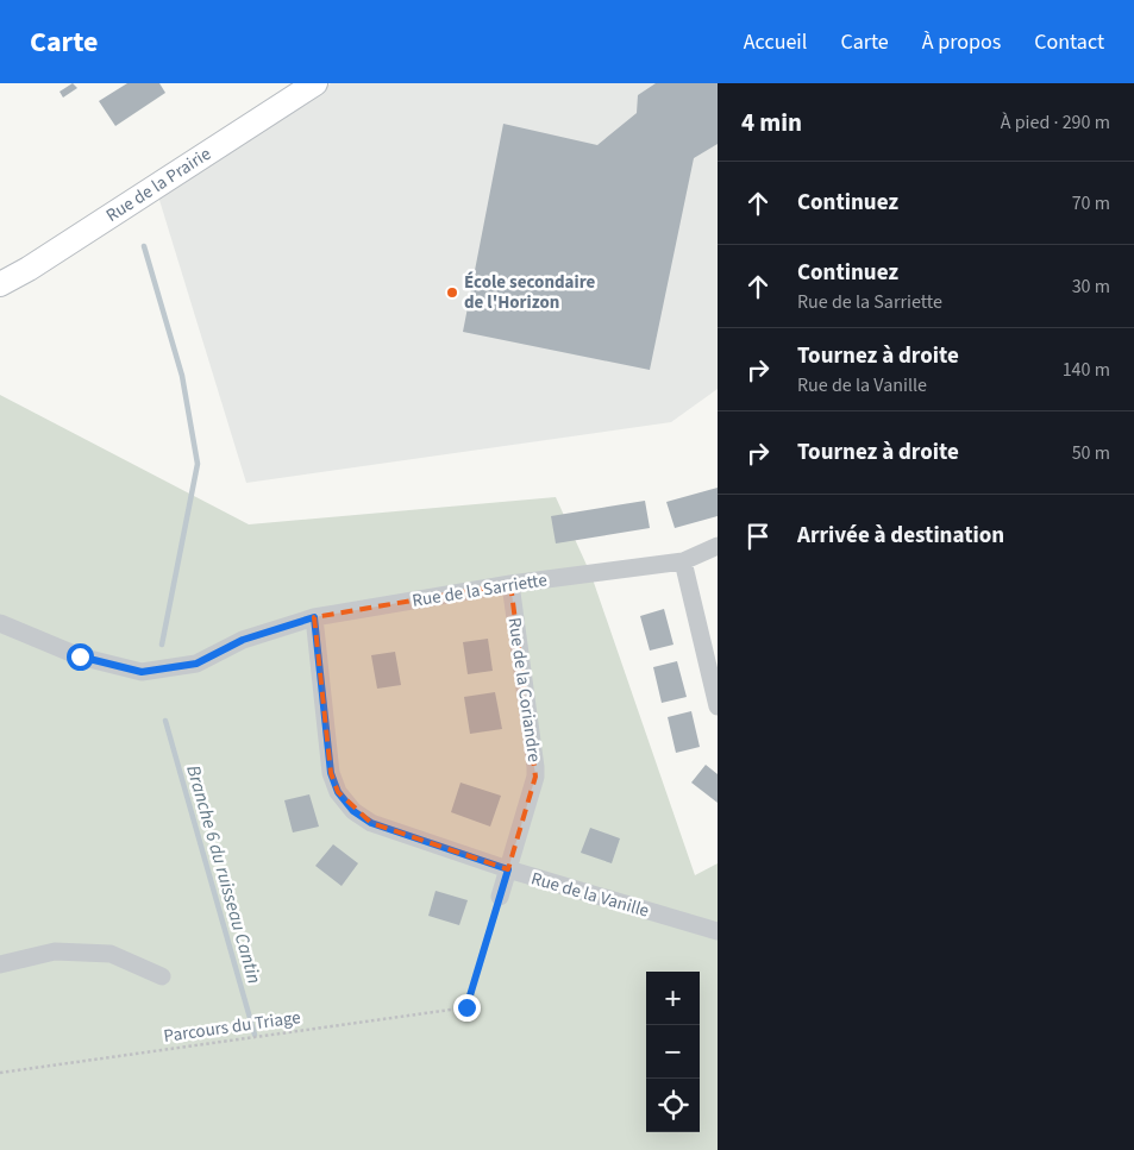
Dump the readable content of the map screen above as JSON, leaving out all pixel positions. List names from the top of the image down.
{
  "streets": {
    "street": [
      "Rue de la Prairie",
      "Rue de la Sarriette",
      "Rue de la Coriandre",
      "Rue de la Vanille"
    ],
    "path": ["Parcours du Triage"]
  },
  "crossings": [
    ["Rue de la Sarriette", "Rue de la Coriandre"],
    ["Rue de la Sarriette", "Rue de la Vanille"],
    ["Rue de la Coriandre", "Rue de la Vanille"],
    ["Rue de la Coriandre", "Parcours du Triage"]
  ],
  "water": ["Branche 6 du ruisseau Cantin"],
  "places": ["École secondaire de l'Horizon"],
  "page": {
    "header": "Carte",
    "nav": [
      "Accueil",
      "Carte",
      "À propos",
      "Contact"
    ],
    "heading": ["4 min", "À pied · 290 m"],
    "list": [
      ["Continuez", "70 m"],
      ["Continuez", "Rue de la Sarriette", "30 m"],
      ["Tournez à droite", "Rue de la Vanille", "140 m"],
      ["Tournez à droite", "50 m"],
      "Arrivée à destination"
    ],
    "map_buttons": ["+", "−"]
  }
}
